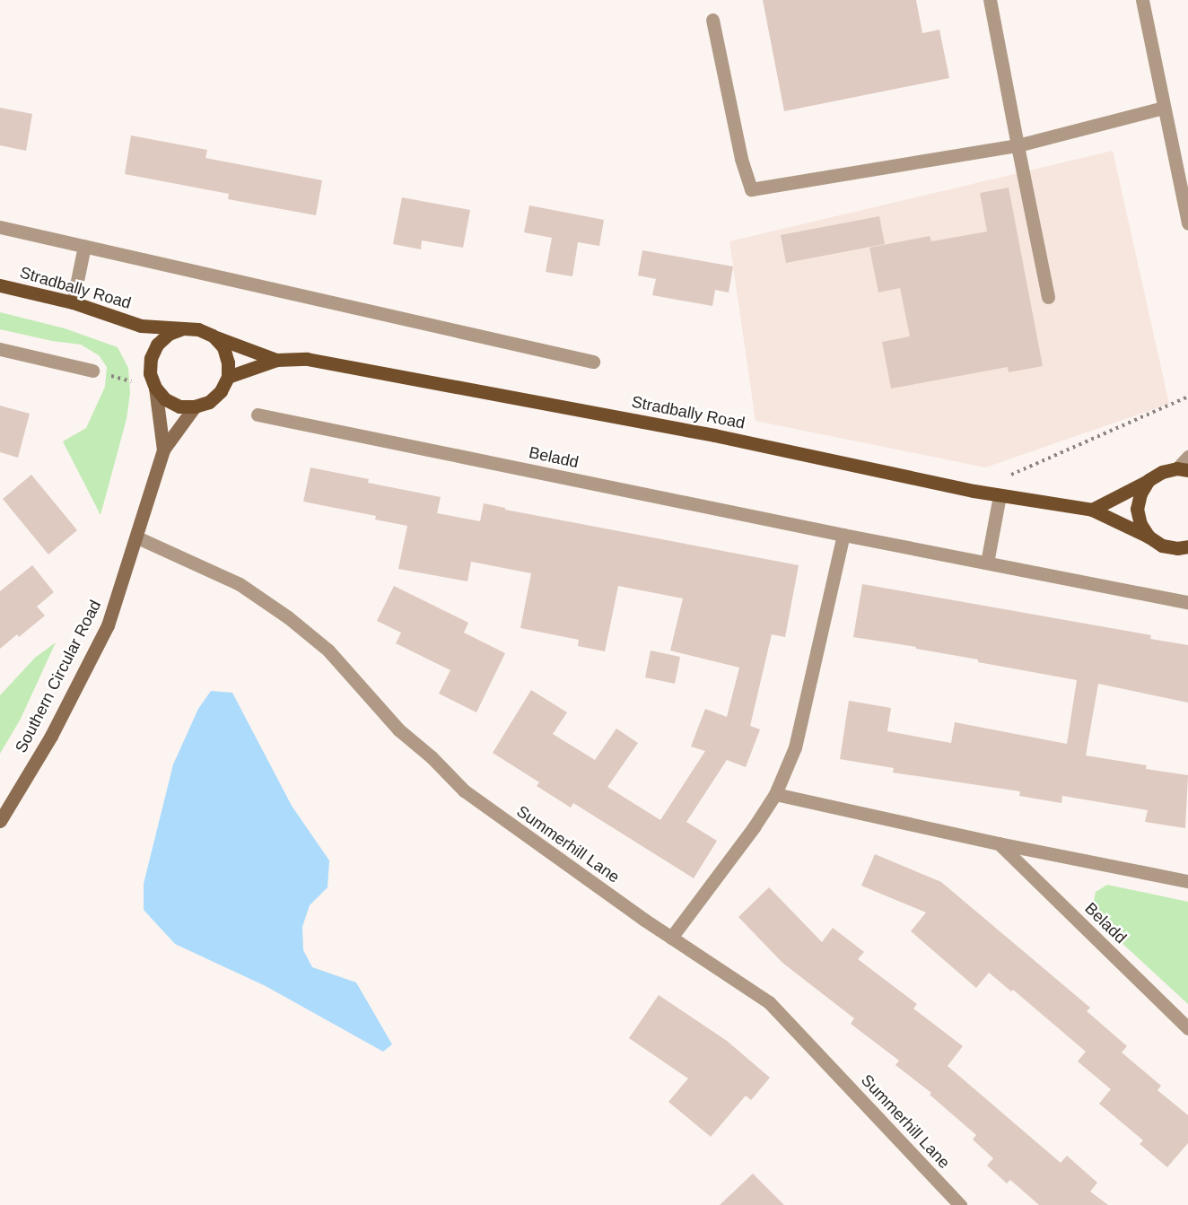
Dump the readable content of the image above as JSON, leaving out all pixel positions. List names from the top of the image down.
{
  "streets": {
    "main road": ["Stradbally Road", "Southern Circular Road"],
    "street": ["Beladd", "Summerhill Lane"]
  },
  "crossings": [
    ["Stradbally Road", "Southern Circular Road"],
    ["Southern Circular Road", "Summerhill Lane"]
  ]
}
